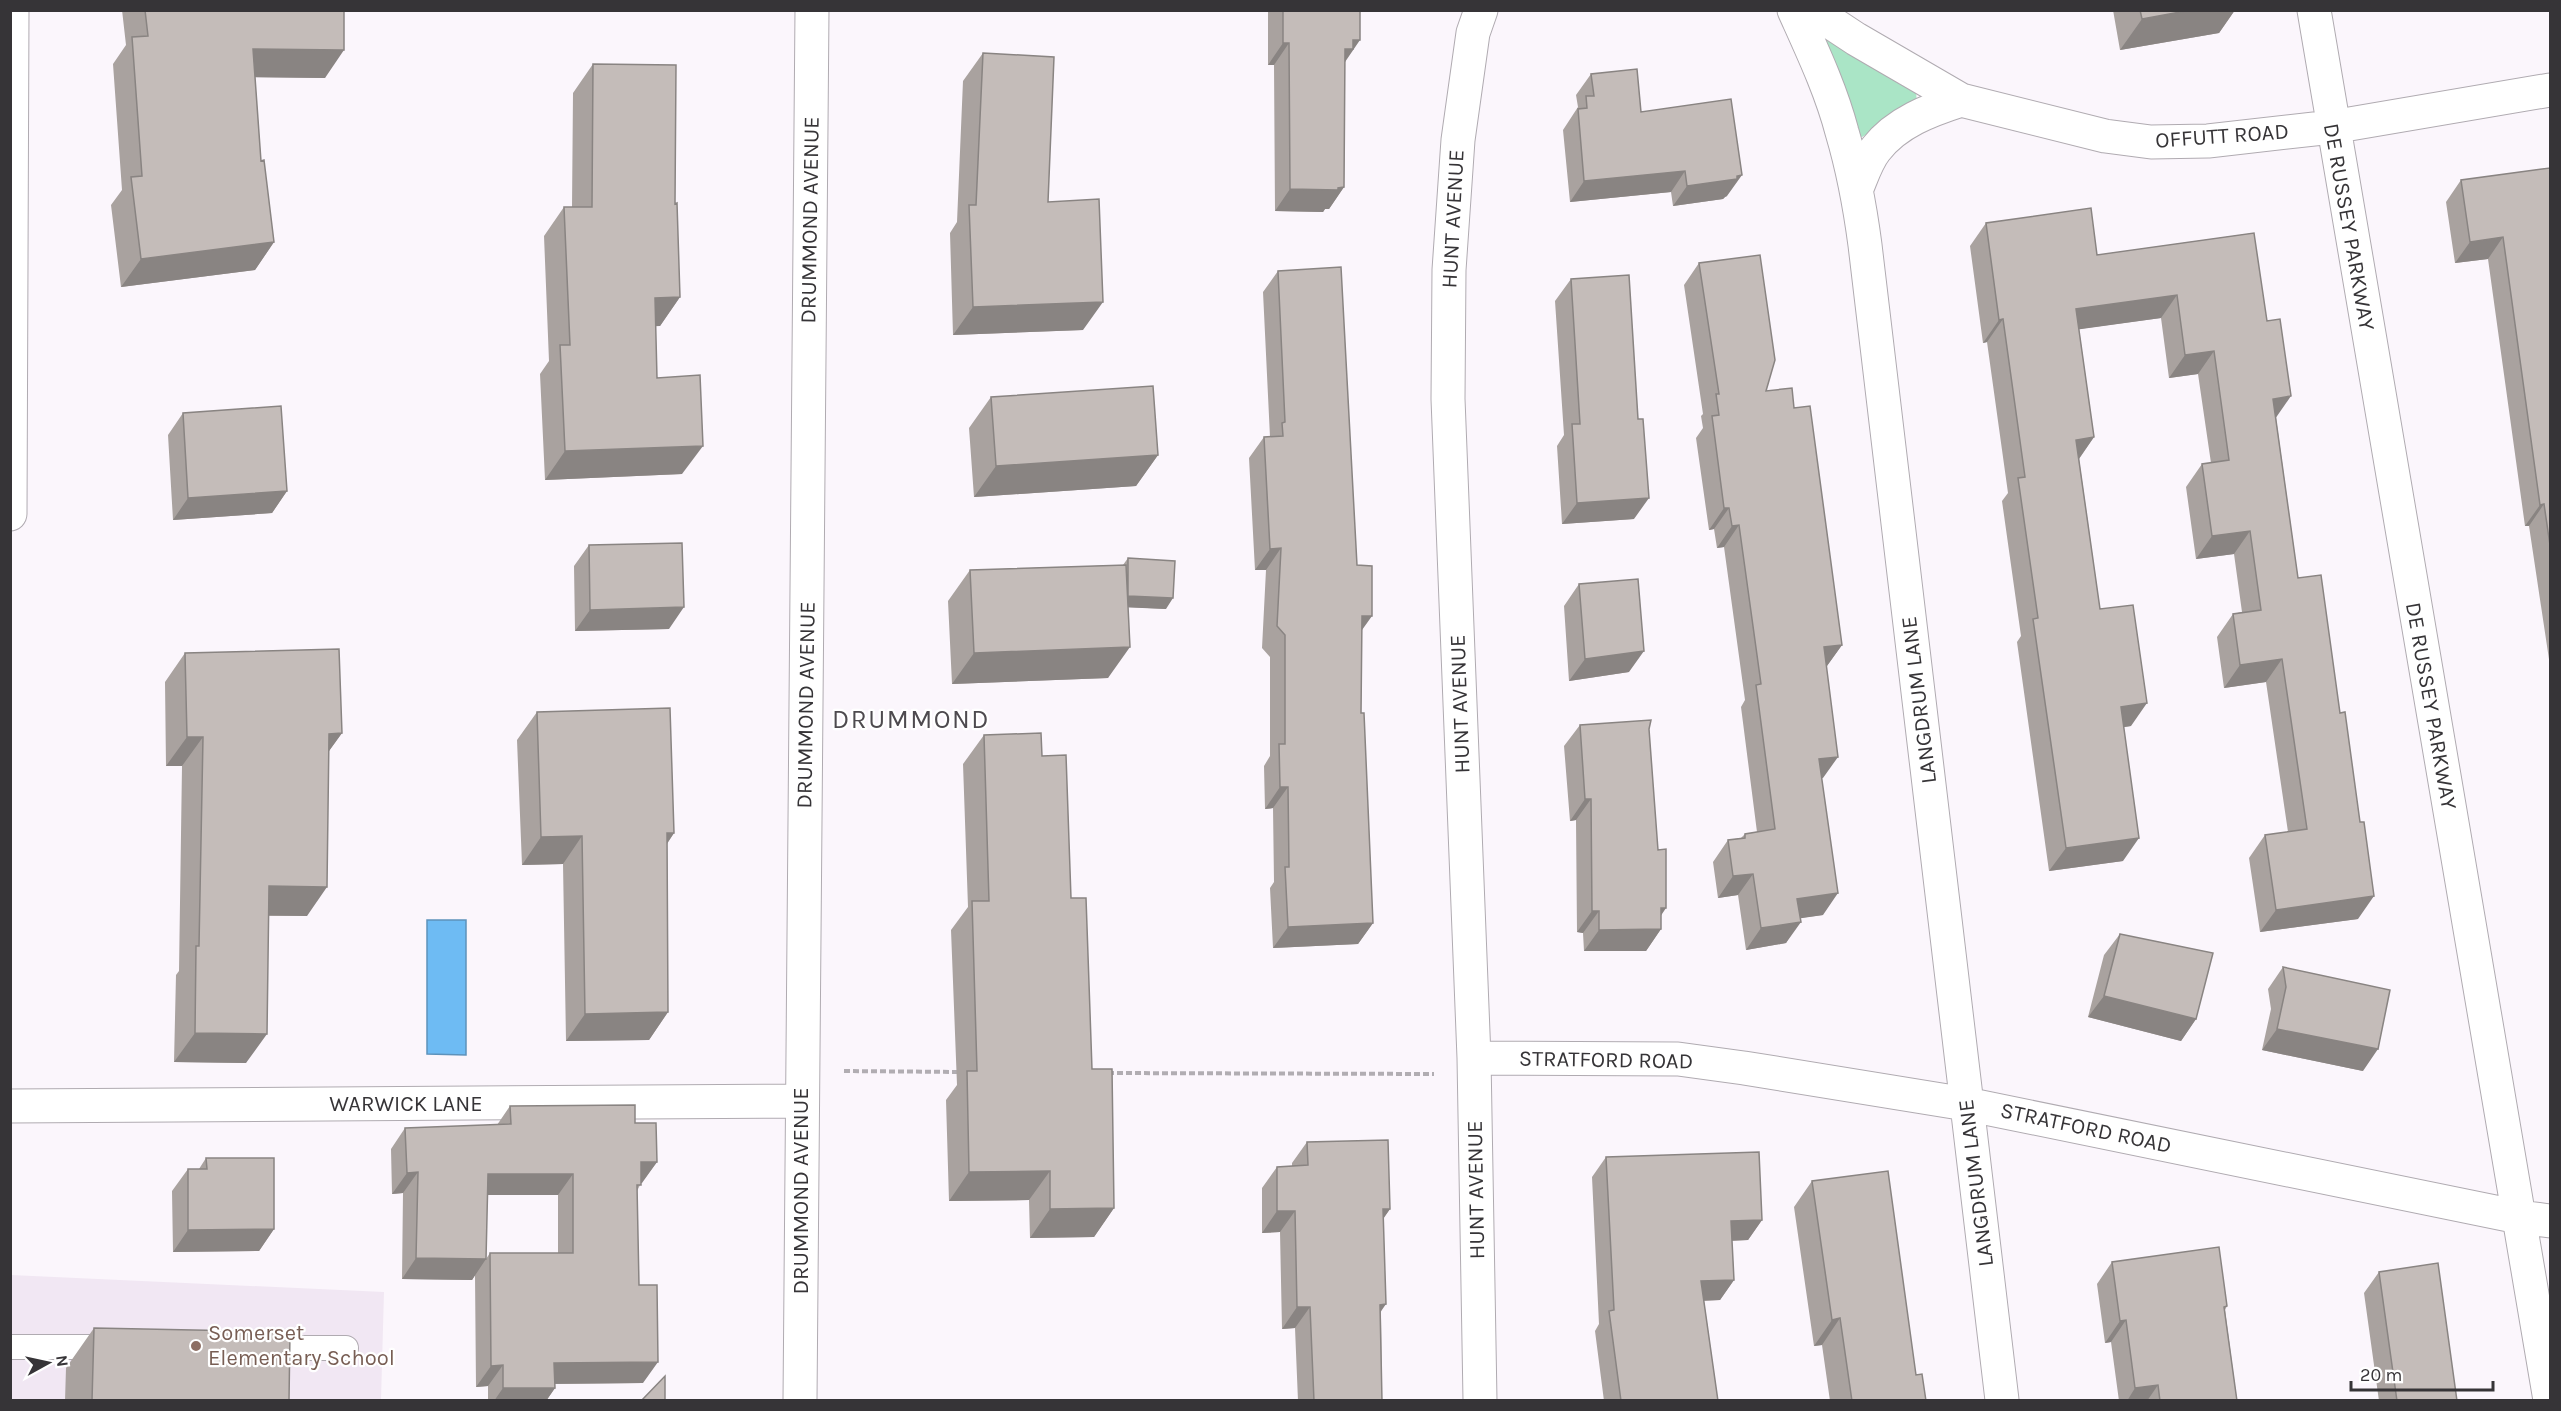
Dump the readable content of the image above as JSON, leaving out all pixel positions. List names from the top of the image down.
{
  "streets": {
    "street": [
      "OFFUTT ROAD",
      "HUNT AVENUE",
      "DRUMMOND AVENUE",
      "DE RUSSEY PARKWAY",
      "LANGDRUM LANE",
      "STRATFORD ROAD",
      "WARWICK LANE"
    ]
  },
  "crossings": [
    ["OFFUTT ROAD", "DE RUSSEY PARKWAY"],
    ["HUNT AVENUE", "STRATFORD ROAD"],
    ["DRUMMOND AVENUE", "WARWICK LANE"],
    ["DE RUSSEY PARKWAY", "STRATFORD ROAD"],
    ["LANGDRUM LANE", "STRATFORD ROAD"]
  ],
  "districts": ["DRUMMOND"],
  "places": ["Somerset Elementary School"],
  "scale_bar": "20 m",
  "north": "right"
}
